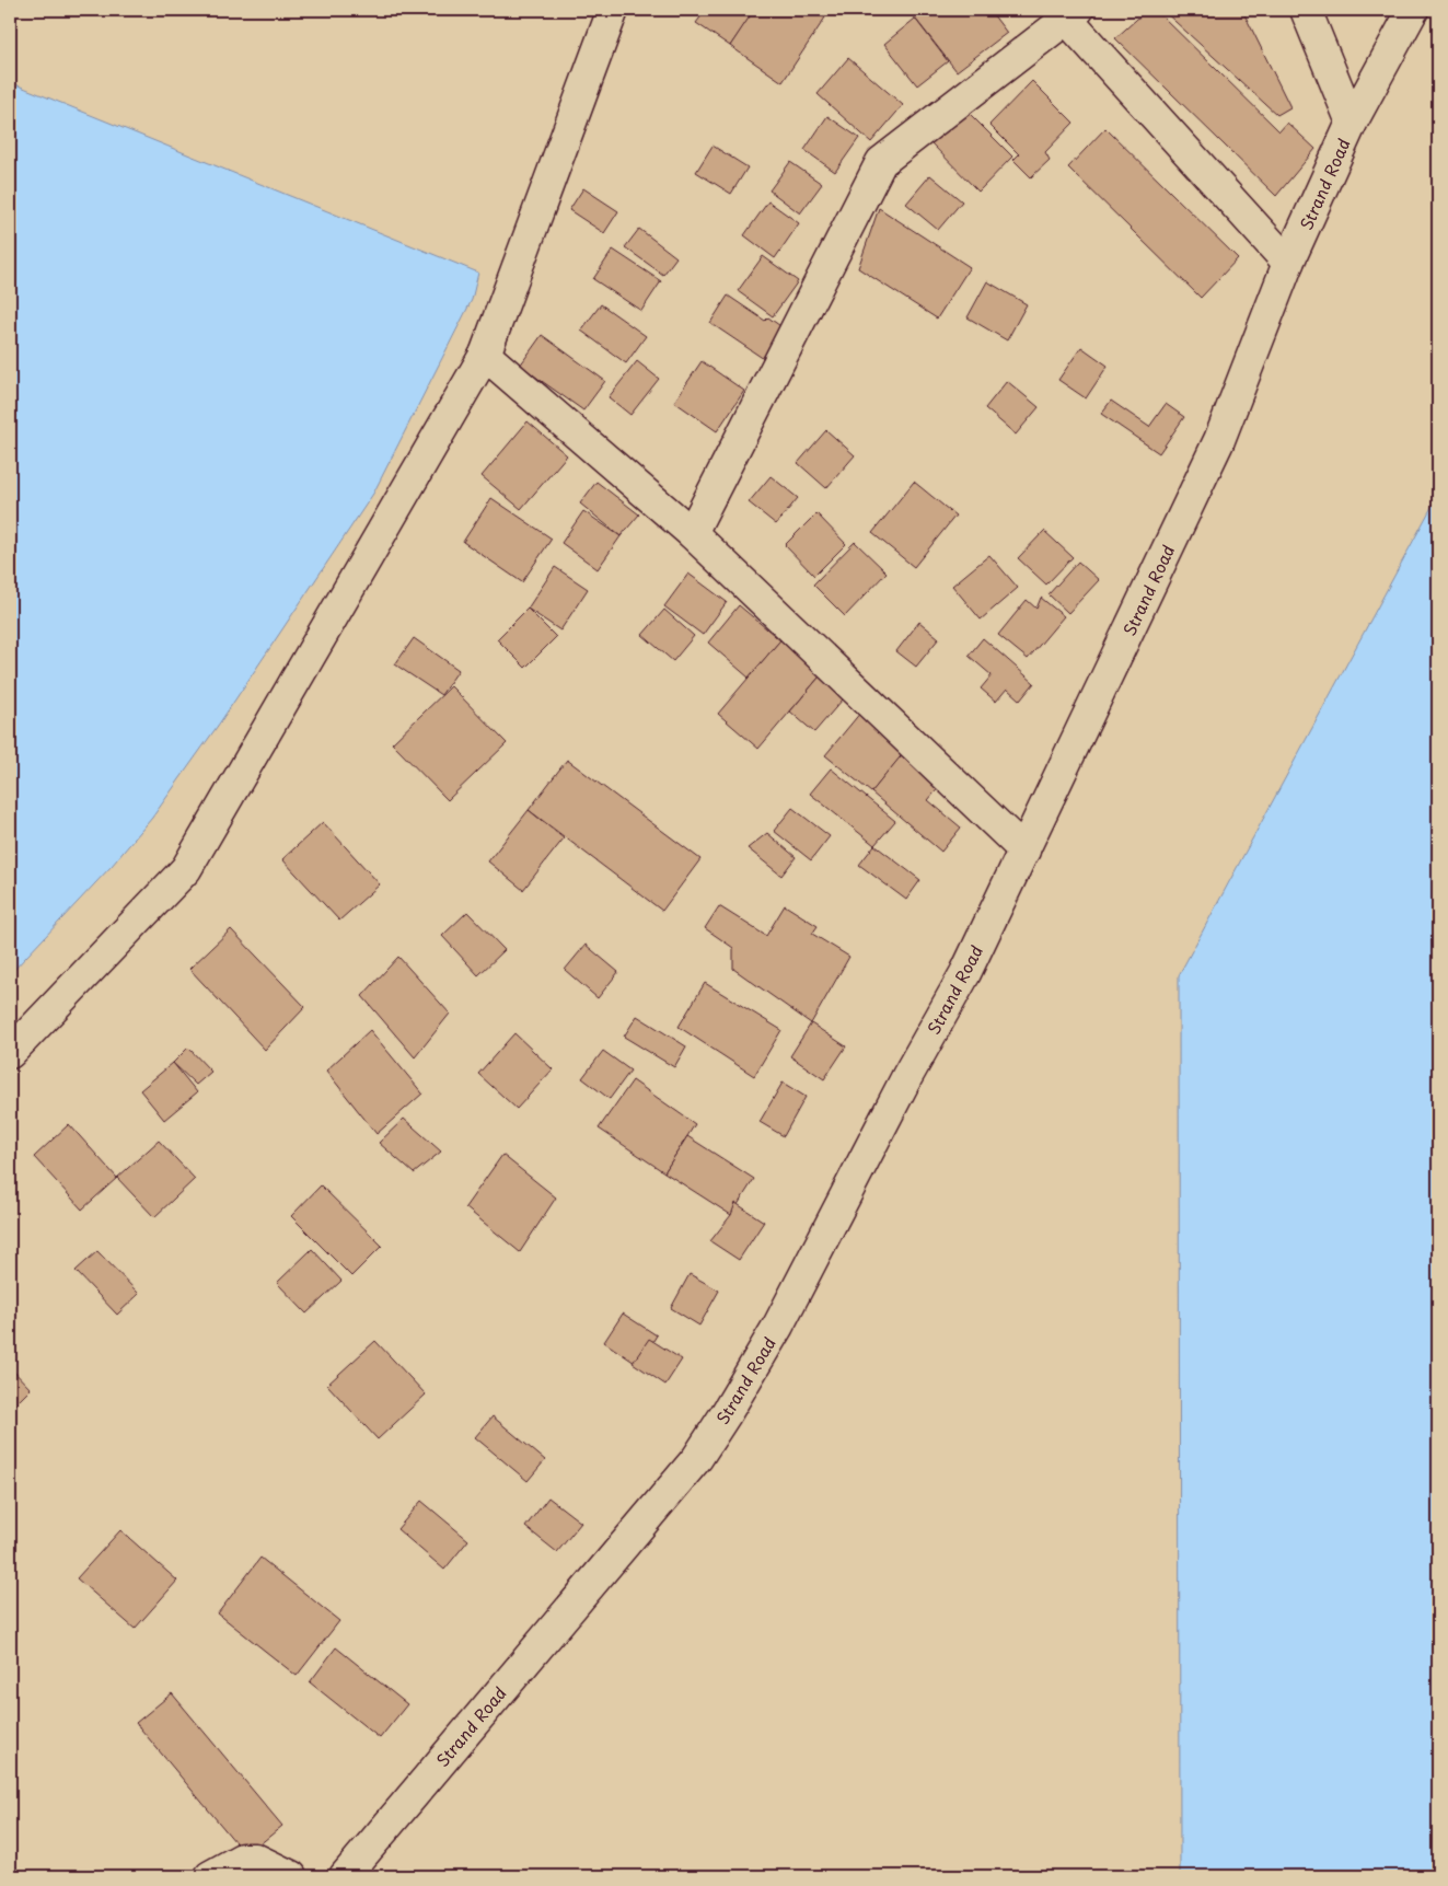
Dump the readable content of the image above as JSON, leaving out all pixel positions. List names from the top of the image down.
{
  "streets": {
    "street": ["Strand Road"]
  }
}
